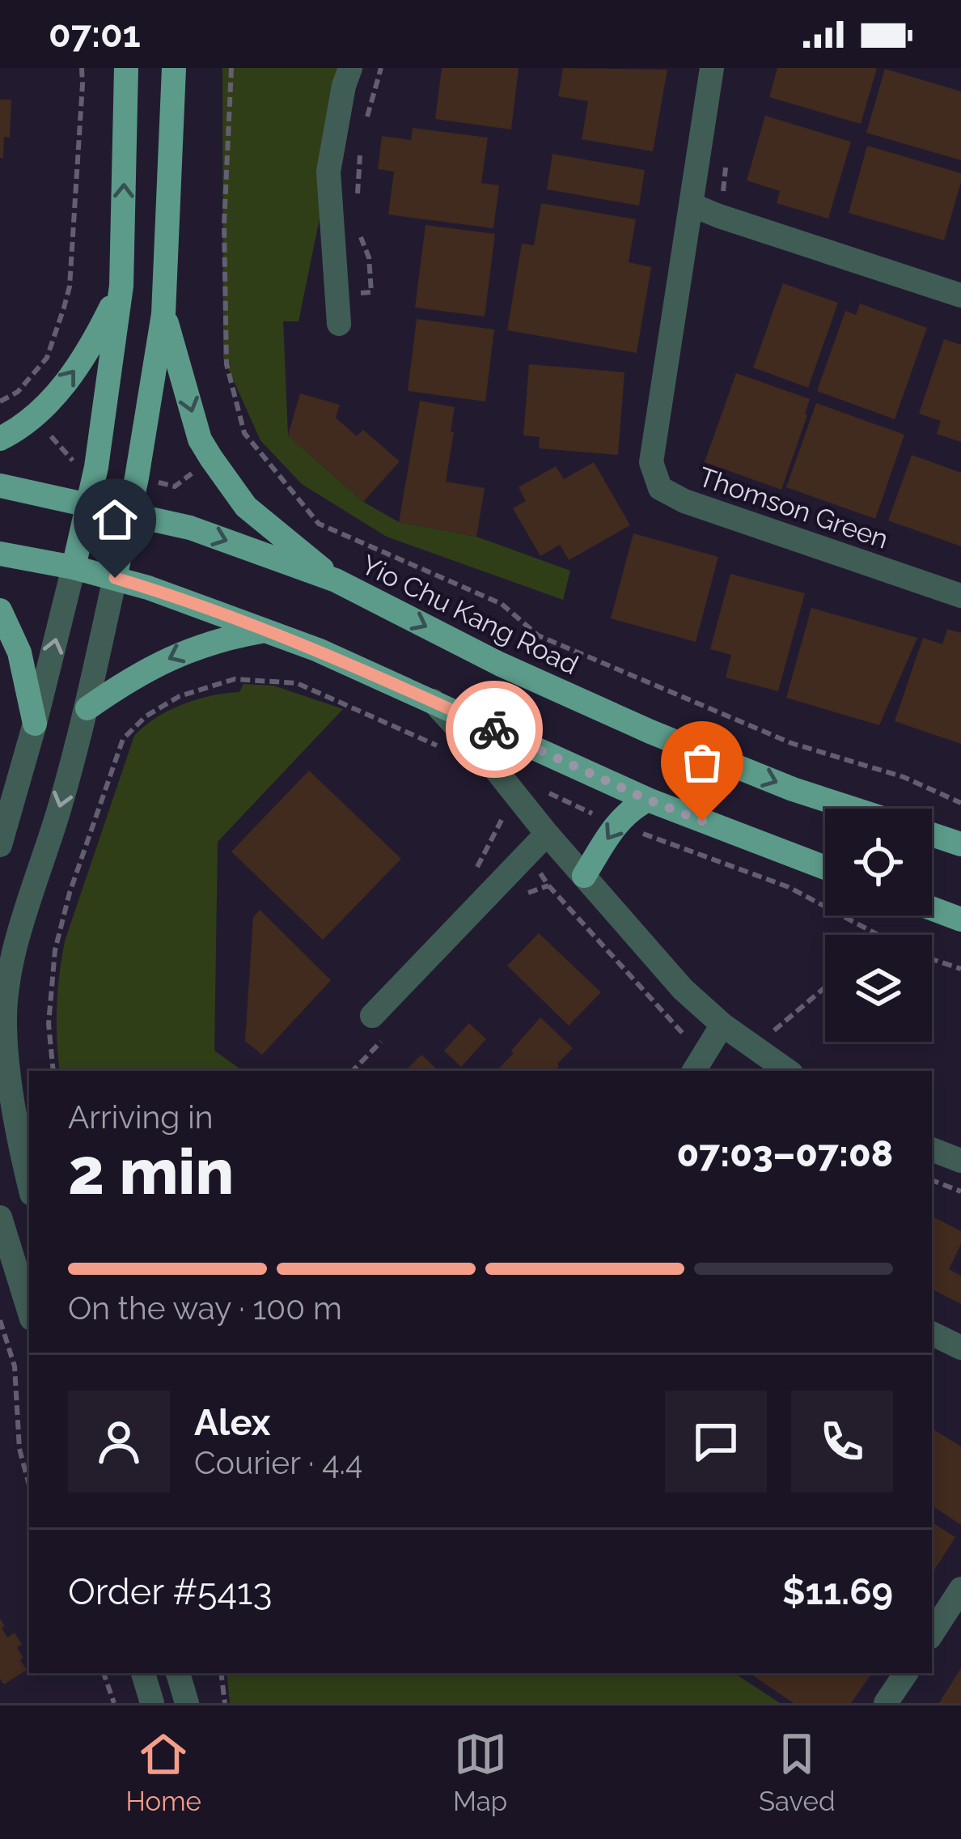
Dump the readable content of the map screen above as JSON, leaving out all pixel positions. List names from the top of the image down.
{
  "streets": {
    "main road": ["Yio Chu Kang Road"],
    "street": ["Thomson Green"]
  },
  "page": {
    "status": "07:01",
    "heading": ["2 min", "Arriving in", "07:03–07:08"],
    "panel": [
      "Alex",
      "Courier · 4.4",
      "Order #5413",
      "$11.69"
    ],
    "bar": "On the way · 100 m",
    "tabs": ["Home", "Map", "Saved"]
  }
}
